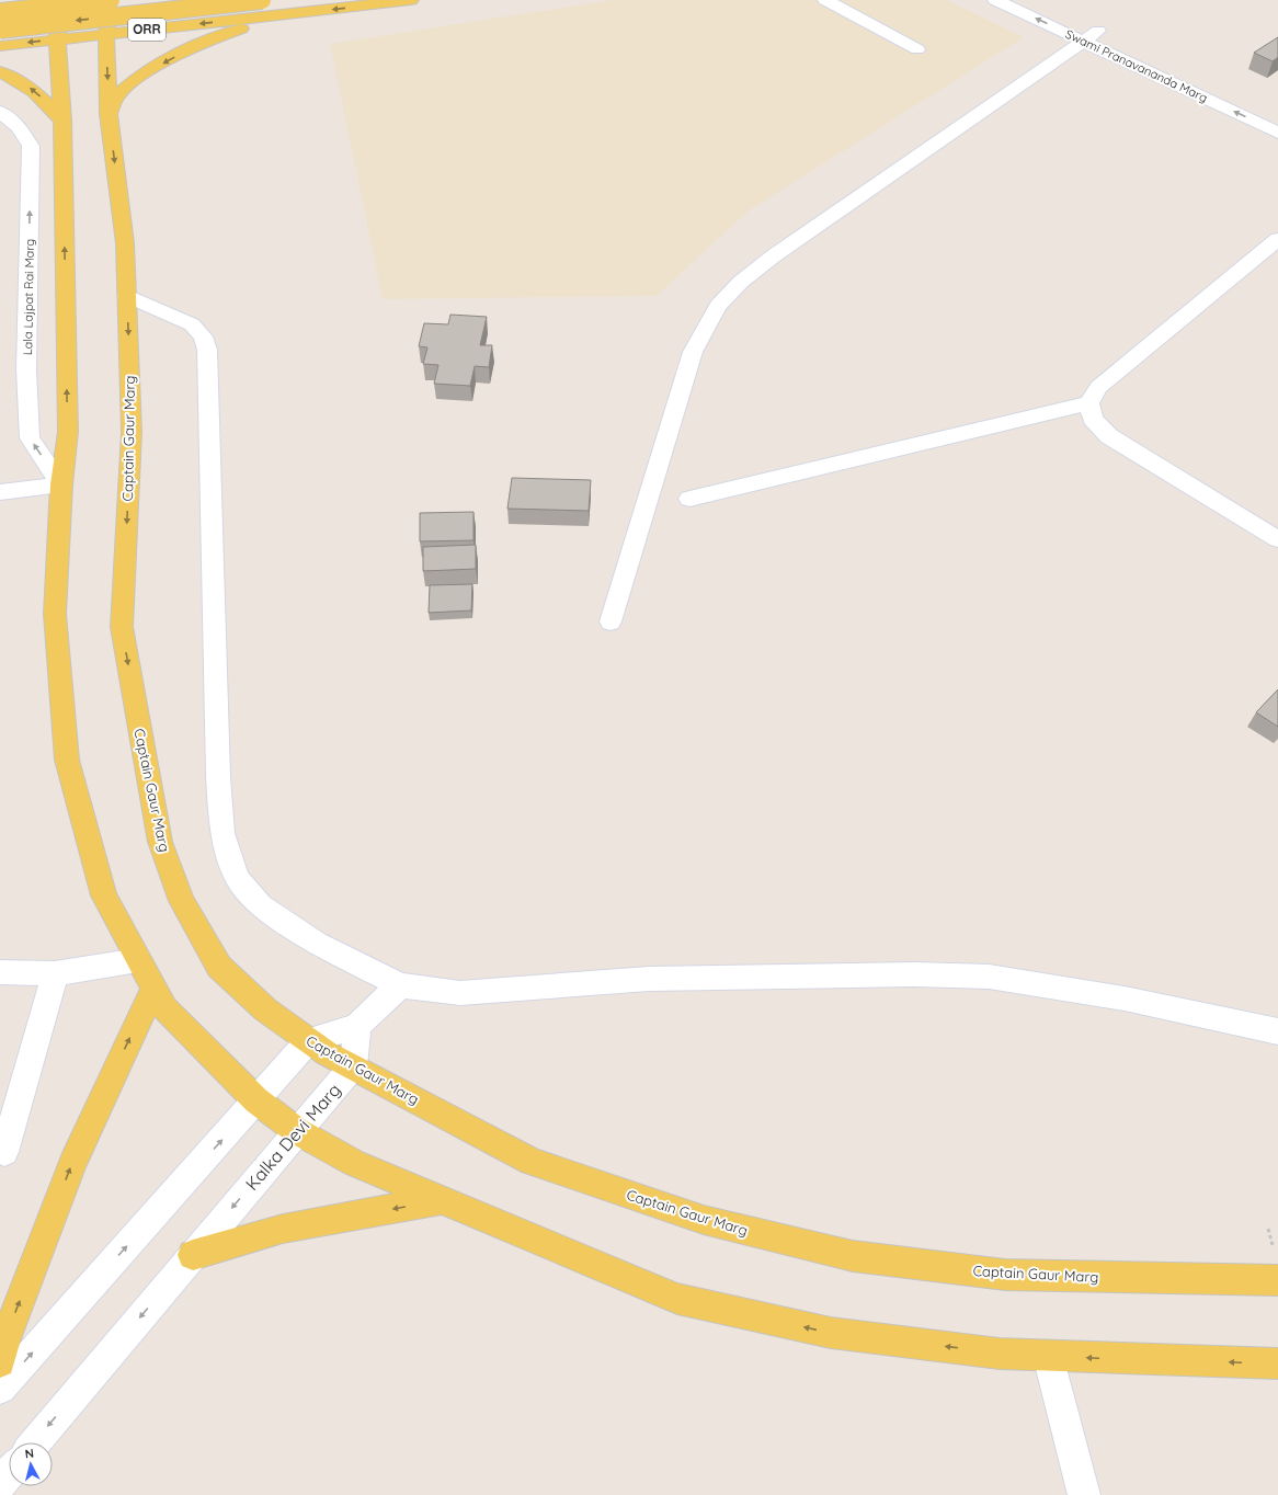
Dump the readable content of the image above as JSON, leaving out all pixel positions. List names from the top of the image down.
{
  "streets": {
    "main road": ["ORR", "Captain Gaur Marg"],
    "street": ["Swami Pranavananda Marg", "Lala Lajpat Rai Marg", "Kalka Devi Marg"]
  },
  "crossings": [
    ["ORR", "Captain Gaur Marg"],
    ["Captain Gaur Marg", "Kalka Devi Marg"]
  ],
  "one_way": ["Swami Pranavananda Marg", "Lala Lajpat Rai Marg"],
  "north": "top"
}
